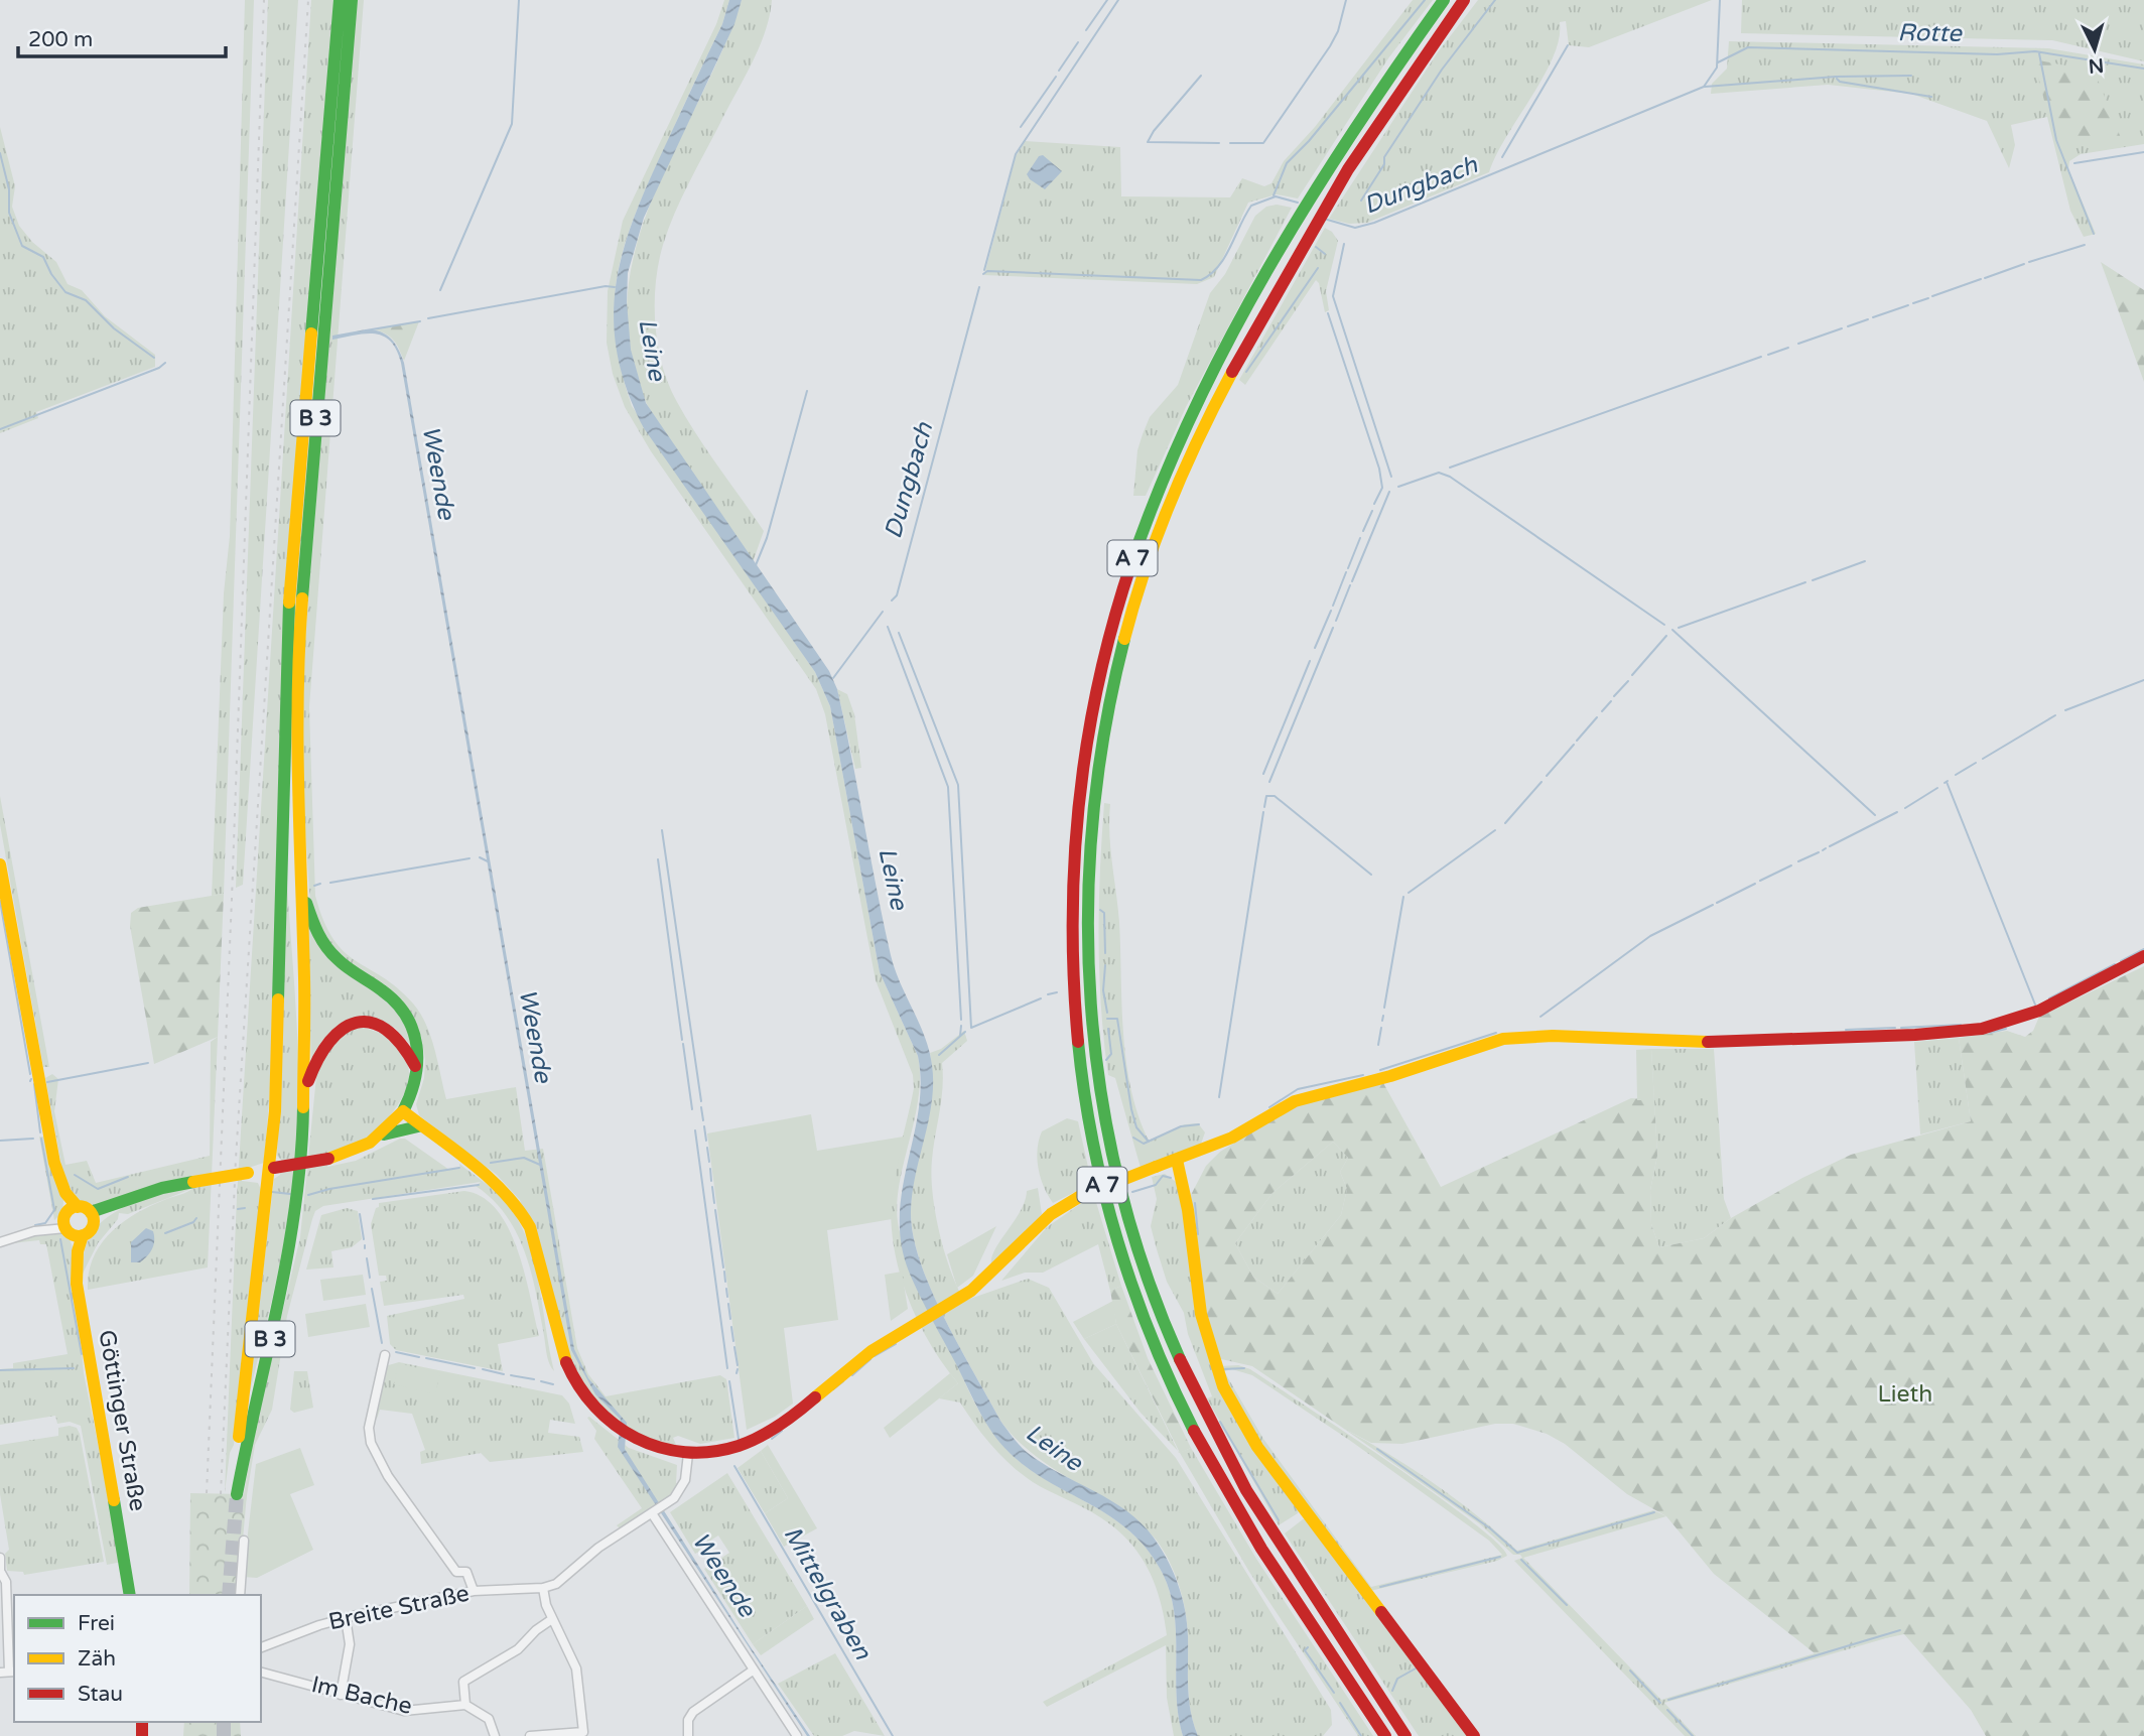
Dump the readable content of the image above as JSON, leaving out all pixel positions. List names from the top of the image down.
{
  "streets": {
    "main road": ["B 3", "A 7", "Göttinger Straße"],
    "street": ["Breite Straße", "Im Bache"]
  },
  "water": [
    "Rotte",
    "Dungbach",
    "Leine",
    "Weende",
    "Mittelgraben"
  ],
  "parks": ["Lieth"],
  "legend": ["Frei", "Zäh", "Stau"],
  "scale_bar": "200 m",
  "north": "bottom"
}
